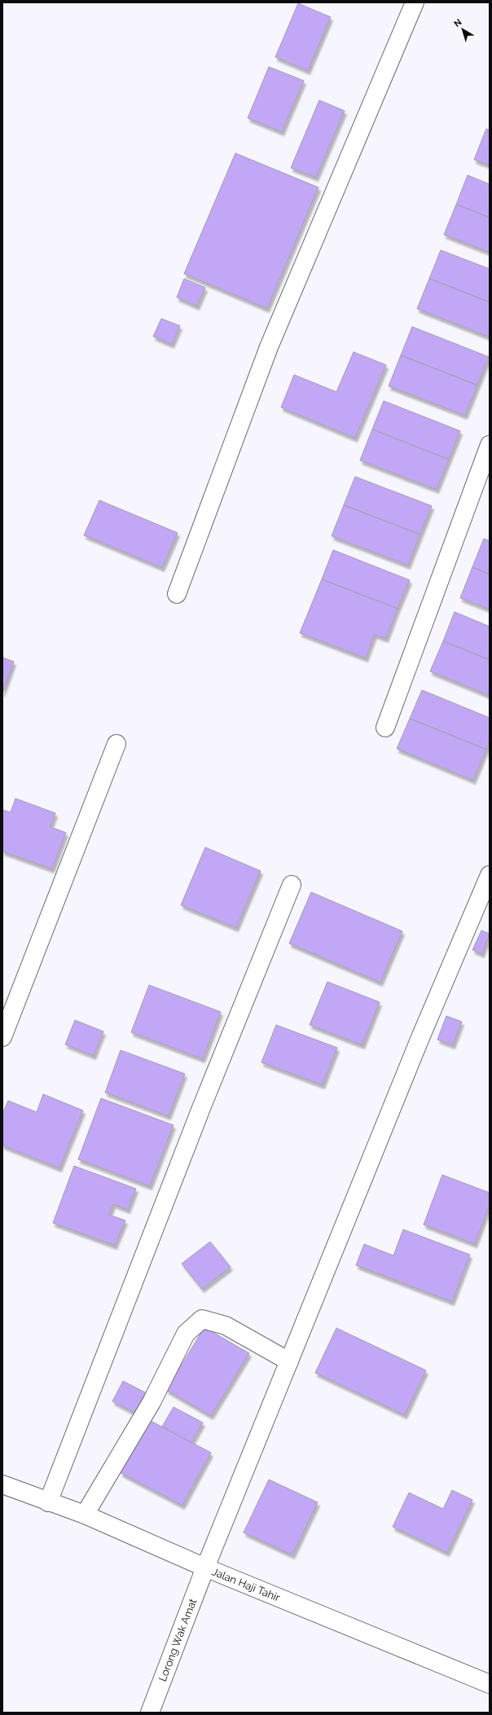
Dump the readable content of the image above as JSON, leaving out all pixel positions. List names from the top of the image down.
{
  "streets": {
    "street": ["Jalan Haji Tahir", "Lorong Wak Amat"]
  },
  "crossings": [
    ["Jalan Haji Tahir", "Lorong Wak Amat"]
  ],
  "north": "top left"
}
